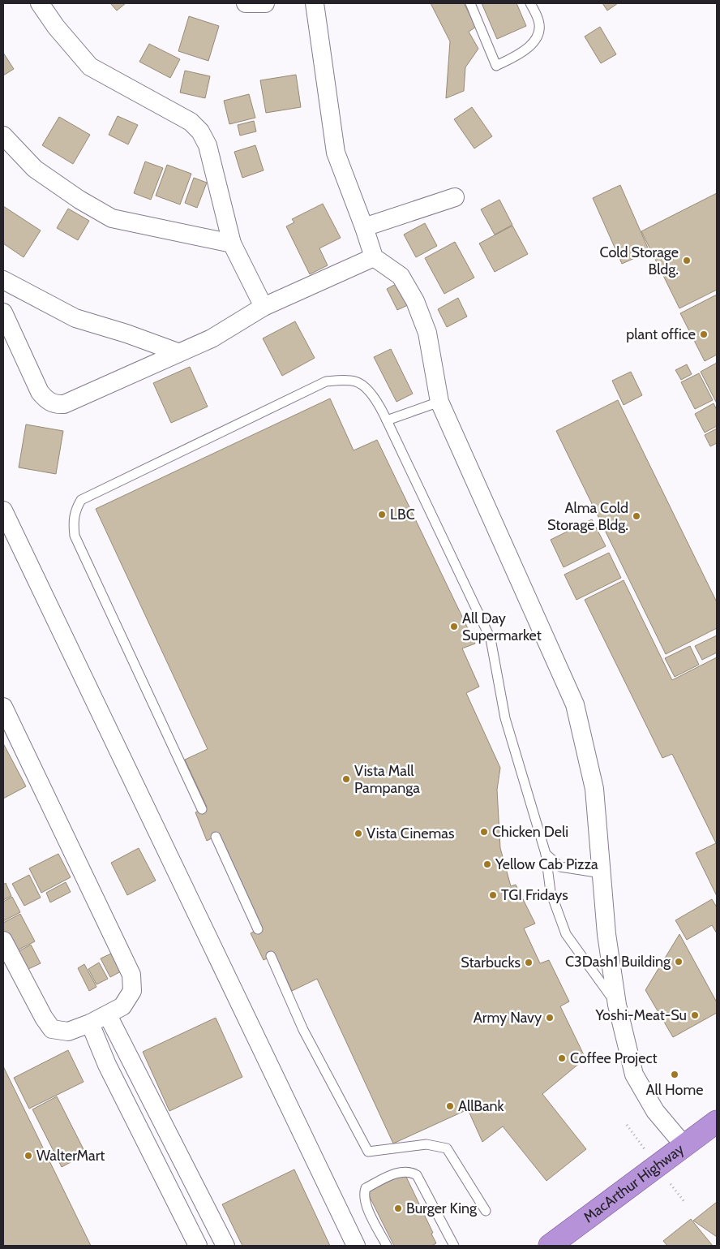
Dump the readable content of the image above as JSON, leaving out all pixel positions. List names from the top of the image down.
{
  "streets": {
    "highway": ["MacArthur Highway"]
  },
  "places": [
    "Cold Storage Bldg.",
    "plant office",
    "LBC",
    "Alma Cold Storage Bldg.",
    "All Day Supermarket",
    "Vista Mall Pampanga",
    "Chicken Deli",
    "Vista Cinemas",
    "Yellow Cab Pizza",
    "TGI Fridays",
    "C3Dash1 Building",
    "Starbucks",
    "Yoshi-Meat-Su",
    "Army Navy",
    "Coffee Project",
    "All Home",
    "AllBank",
    "WalterMart",
    "Burger King"
  ]
}
